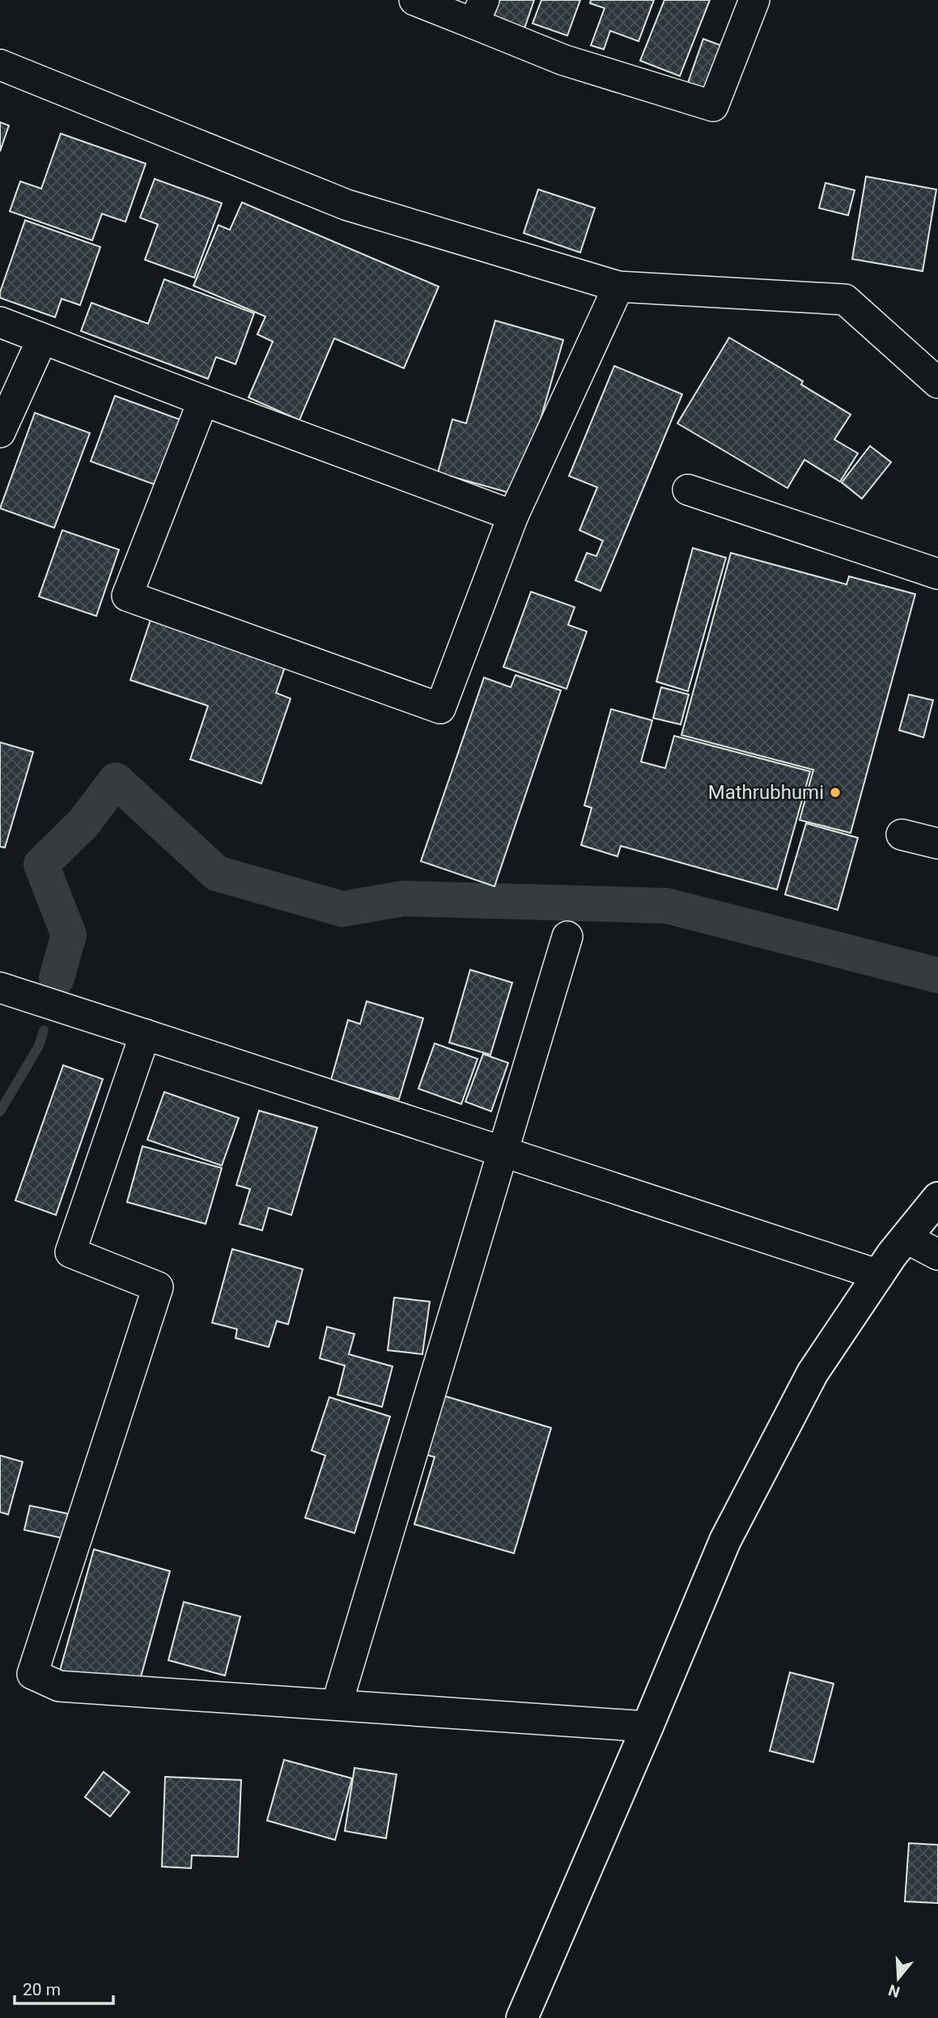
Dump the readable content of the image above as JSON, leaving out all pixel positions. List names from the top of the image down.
{
  "places": ["Mathrubhumi"],
  "scale_bar": "20 m",
  "north": "bottom"
}
